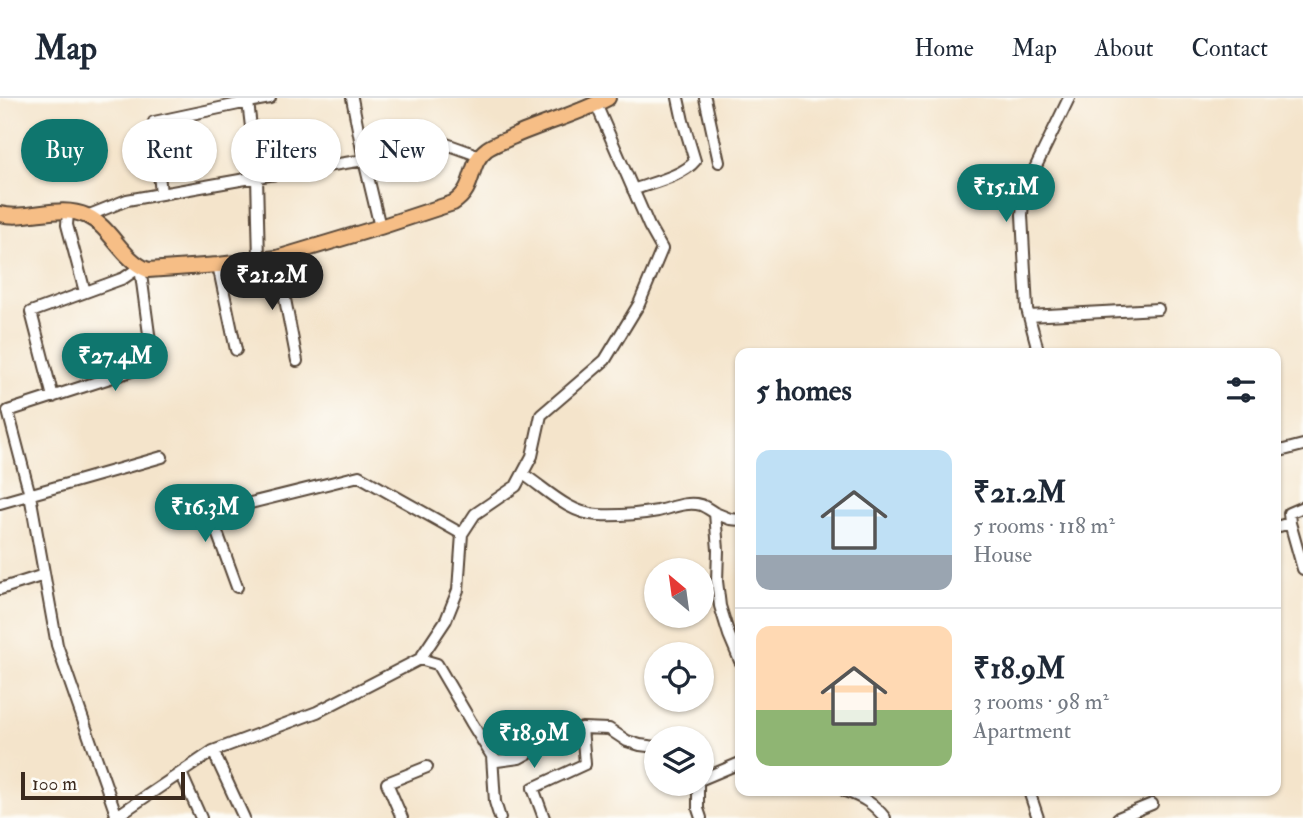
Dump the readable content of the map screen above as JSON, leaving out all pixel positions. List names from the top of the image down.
{
  "scale_bar": "100 m",
  "north": "top left",
  "page": {
    "header": "Map",
    "nav": [
      "Home",
      "Map",
      "About",
      "Contact"
    ],
    "chip": [
      "Buy",
      "Rent",
      "Filters",
      "New"
    ],
    "price": [
      "₹15.1M",
      "₹21.2M",
      "₹27.4M",
      "₹16.3M",
      "₹18.9M"
    ],
    "heading": "5 homes",
    "list": [
      {
        "name": "₹21.2M",
        "note": "5 rooms · 118 m² · House"
      },
      {
        "name": "₹18.9M",
        "note": "3 rooms · 98 m² · Apartment"
      }
    ],
    "scale": "100 m"
  }
}
